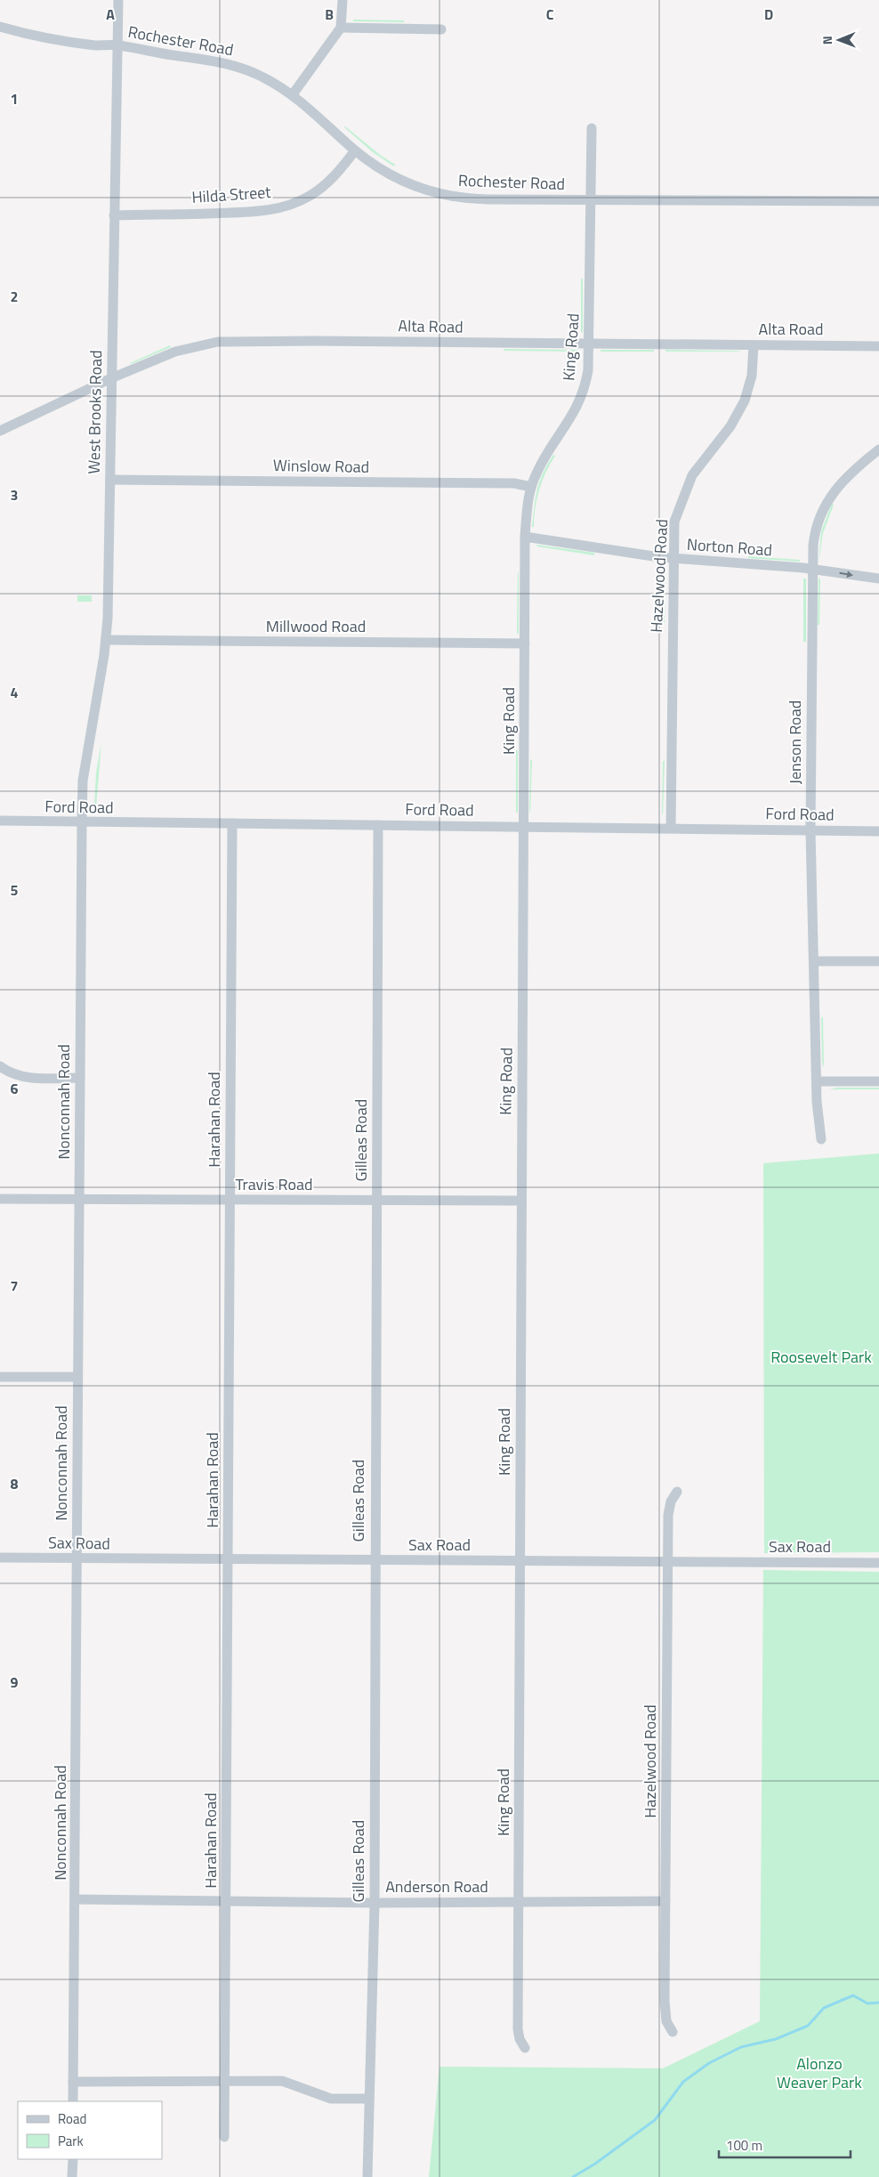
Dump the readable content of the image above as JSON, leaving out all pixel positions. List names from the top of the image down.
{
  "streets": {
    "street": [
      "Rochester Road",
      "Hilda Street",
      "Alta Road",
      "King Road",
      "West Brooks Road",
      "Winslow Road",
      "Norton Road",
      "Hazelwood Road",
      "Millwood Road",
      "Jenson Road",
      "Ford Road",
      "Nonconnah Road",
      "Harahan Road",
      "Gilleas Road",
      "Travis Road",
      "Sax Road",
      "Anderson Road"
    ]
  },
  "crossings": [
    ["Rochester Road", "Hilda Street"],
    ["Rochester Road", "King Road"],
    ["Rochester Road", "West Brooks Road"],
    ["Hilda Street", "West Brooks Road"],
    ["Alta Road", "King Road"],
    ["Alta Road", "West Brooks Road"],
    ["Alta Road", "Hazelwood Road"],
    ["King Road", "Winslow Road"],
    ["King Road", "Norton Road"],
    ["King Road", "Millwood Road"],
    ["King Road", "Ford Road"],
    ["King Road", "Travis Road"],
    ["King Road", "Sax Road"],
    ["King Road", "Anderson Road"],
    ["West Brooks Road", "Winslow Road"],
    ["West Brooks Road", "Millwood Road"],
    ["West Brooks Road", "Ford Road"],
    ["West Brooks Road", "Nonconnah Road"],
    ["Norton Road", "Hazelwood Road"],
    ["Norton Road", "Jenson Road"],
    ["Hazelwood Road", "Ford Road"],
    ["Hazelwood Road", "Sax Road"],
    ["Hazelwood Road", "Anderson Road"],
    ["Jenson Road", "Ford Road"],
    ["Ford Road", "Nonconnah Road"],
    ["Ford Road", "Harahan Road"],
    ["Ford Road", "Gilleas Road"],
    ["Nonconnah Road", "Travis Road"],
    ["Nonconnah Road", "Sax Road"],
    ["Nonconnah Road", "Anderson Road"],
    ["Harahan Road", "Travis Road"],
    ["Harahan Road", "Sax Road"],
    ["Harahan Road", "Anderson Road"],
    ["Gilleas Road", "Travis Road"],
    ["Gilleas Road", "Sax Road"],
    ["Gilleas Road", "Anderson Road"]
  ],
  "parks": ["Roosevelt Park", "Alonzo Weaver Park"],
  "legend": ["Road", "Park"],
  "scale_bar": "100 m",
  "north": "left",
  "grid": {
    "columns": [
      "A",
      "B",
      "C",
      "D"
    ],
    "rows": [
      "1",
      "2",
      "3",
      "4",
      "5",
      "6",
      "7",
      "8",
      "9"
    ]
  }
}
